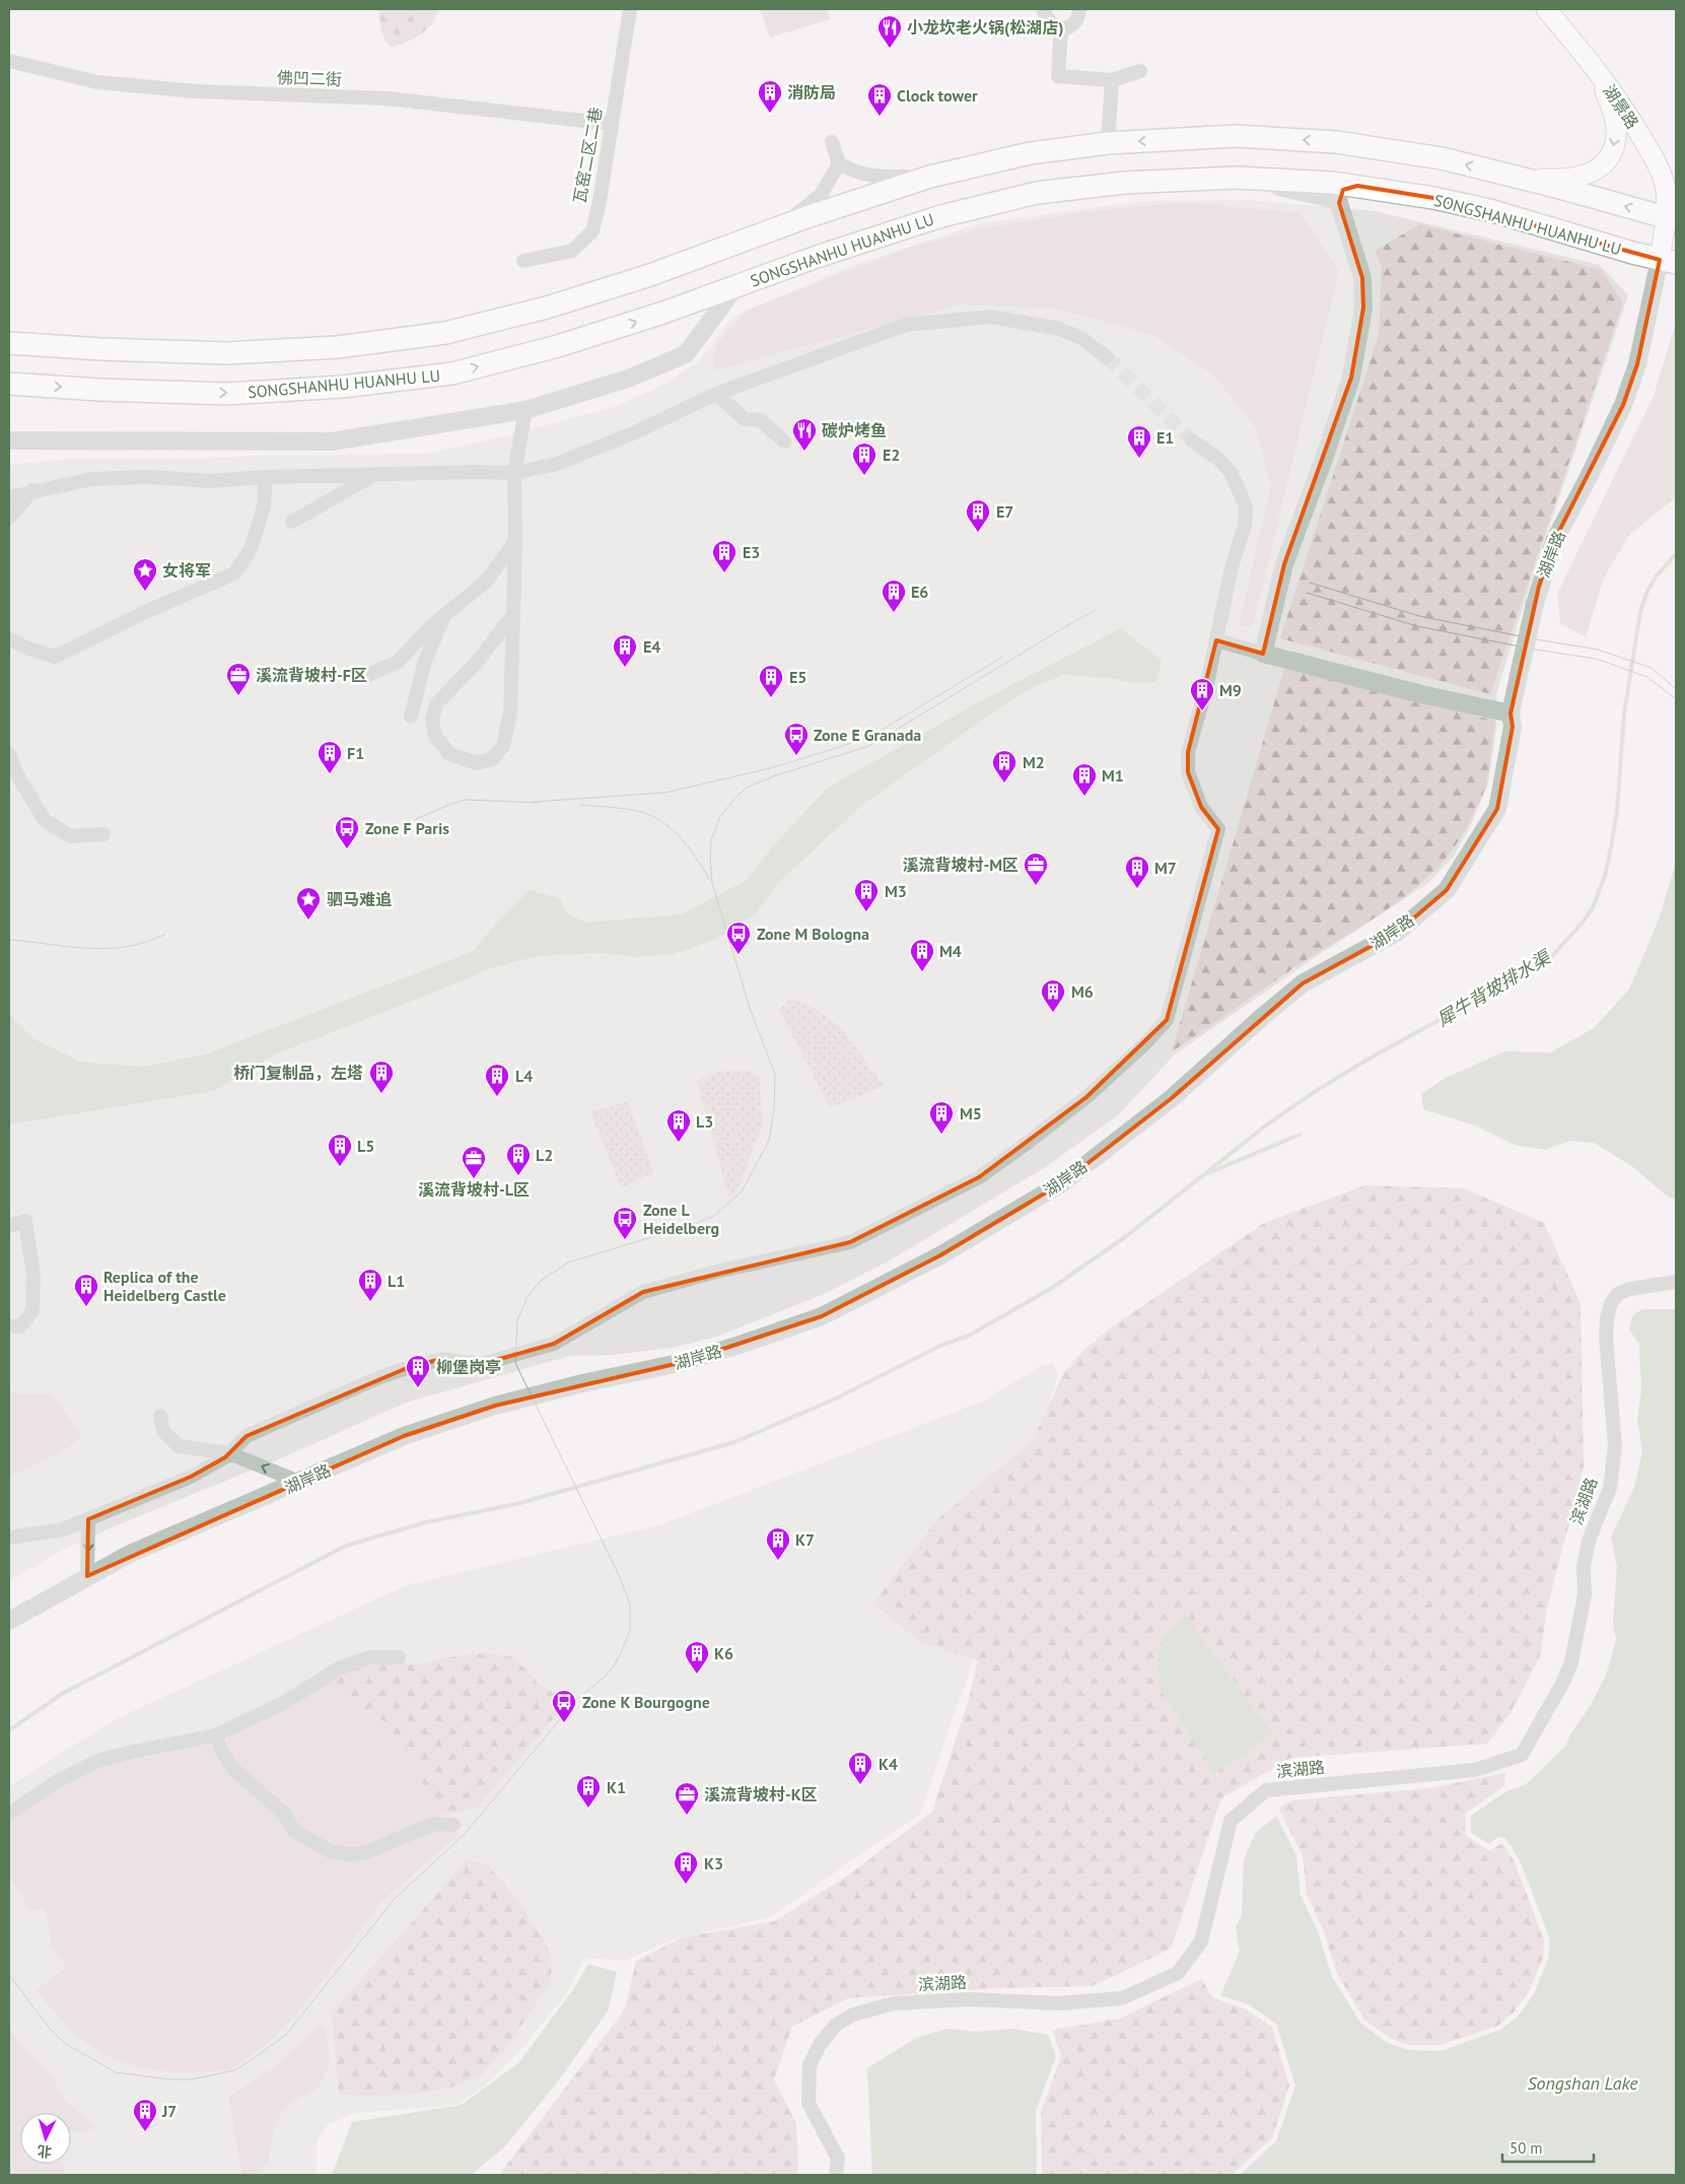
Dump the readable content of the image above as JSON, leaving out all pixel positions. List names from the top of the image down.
{
  "streets": {
    "main road": ["湖景路", "SONGSHANHU HUANHU LU"],
    "street": [
      "佛凹二街",
      "瓦窑二区二巷",
      "湖岸路",
      "滨湖路"
    ]
  },
  "crossings": [
    ["佛凹二街", "瓦窑二区二巷"],
    ["湖景路", "SONGSHANHU HUANHU LU"],
    ["湖景路", "湖岸路"],
    ["SONGSHANHU HUANHU LU", "湖岸路"]
  ],
  "water": ["犀牛背坡排水渠", "Songshan Lake"],
  "places": {
    "restaurant": ["小龙坎老火锅(松湖店)", "碳炉烤鱼"],
    "building": [
      "消防局",
      "Clock tower",
      "E1",
      "E2",
      "E7",
      "E3",
      "E6",
      "E4",
      "E5",
      "M9",
      "F1",
      "M2",
      "M1",
      "M7",
      "M3",
      "M4",
      "M6",
      "桥门复制品，左塔",
      "L4",
      "M5",
      "L3",
      "L5",
      "L2",
      "L1",
      "Replica of the Heidelberg Castle",
      "柳堡岗亭",
      "K7",
      "K6",
      "K4",
      "K1",
      "K3",
      "J7"
    ],
    "place": ["女将军", "驷马难追"],
    "office": [
      "溪流背坡村-F区",
      "溪流背坡村-M区",
      "溪流背坡村-L区",
      "溪流背坡村-K区"
    ],
    "bus stop": [
      "Zone E Granada",
      "Zone F Paris",
      "Zone M Bologna",
      "Zone L Heidelberg",
      "Zone K Bourgogne"
    ]
  },
  "scale_bar": "50 m",
  "north": "bottom"
}
